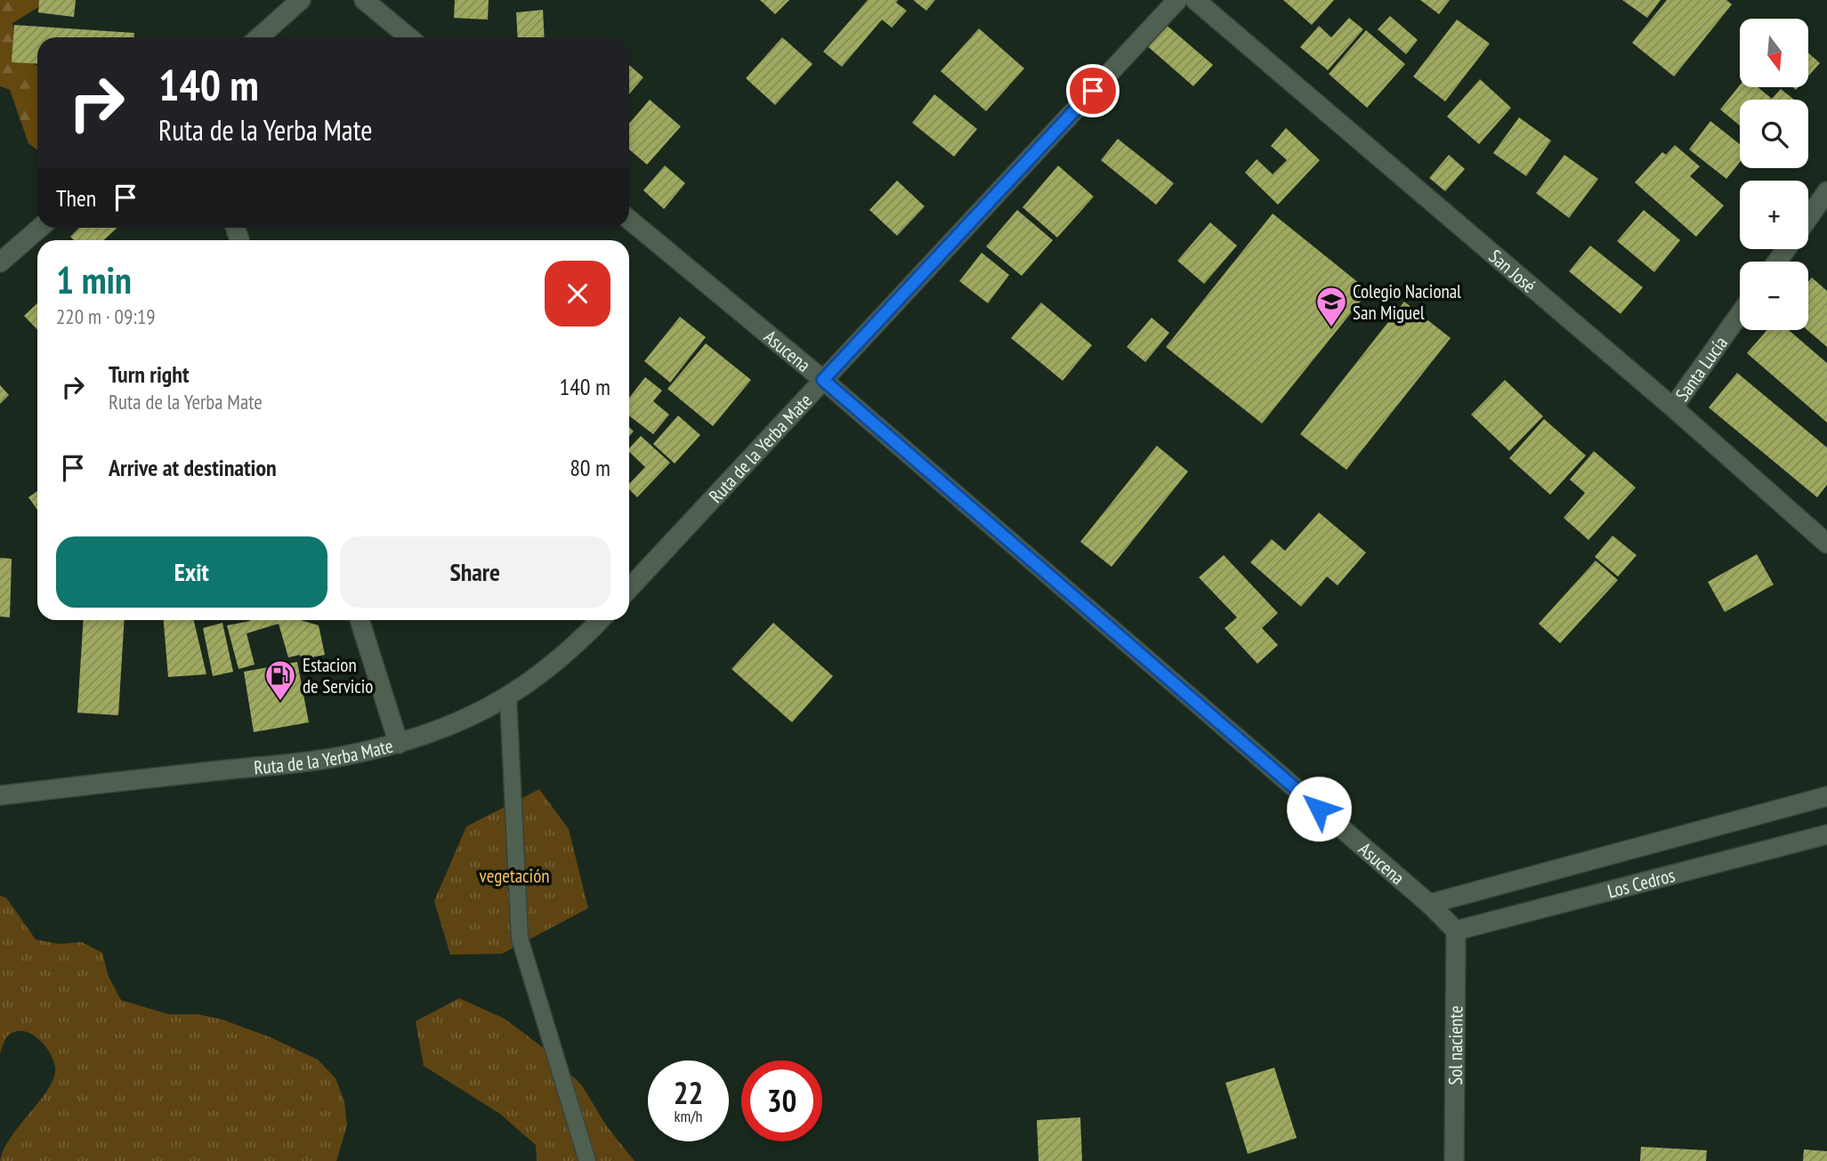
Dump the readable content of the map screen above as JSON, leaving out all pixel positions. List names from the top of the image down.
{
  "streets": {
    "street": [
      "San José",
      "Asucena",
      "Santa Lucía",
      "Ruta de la Yerba Mate",
      "Los Cedros",
      "Sol naciente"
    ]
  },
  "crossings": [
    ["San José", "Santa Lucía"],
    ["Asucena", "Ruta de la Yerba Mate"],
    ["Asucena", "Los Cedros"],
    ["Asucena", "Sol naciente"],
    ["Los Cedros", "Sol naciente"]
  ],
  "parks": ["vegetación"],
  "places": {
    "school or university": ["Colegio Nacional San Miguel"],
    "fuel station": ["Estacion de Servicio"]
  },
  "north": "bottom",
  "page": {
    "map_buttons": ["+", "−"],
    "turn": ["140 m", "Ruta de la Yerba Mate"],
    "then": "Then",
    "heading": ["1 min", "220 m · 09:19"],
    "list": [
      {
        "name": "Turn right",
        "note": "Ruta de la Yerba Mate",
        "value": "140 m"
      },
      {
        "name": "Arrive at destination",
        "value": "80 m"
      }
    ],
    "buttons": ["Exit", "Share"],
    "speed": "22 km/h",
    "limit": "30"
  }
}
